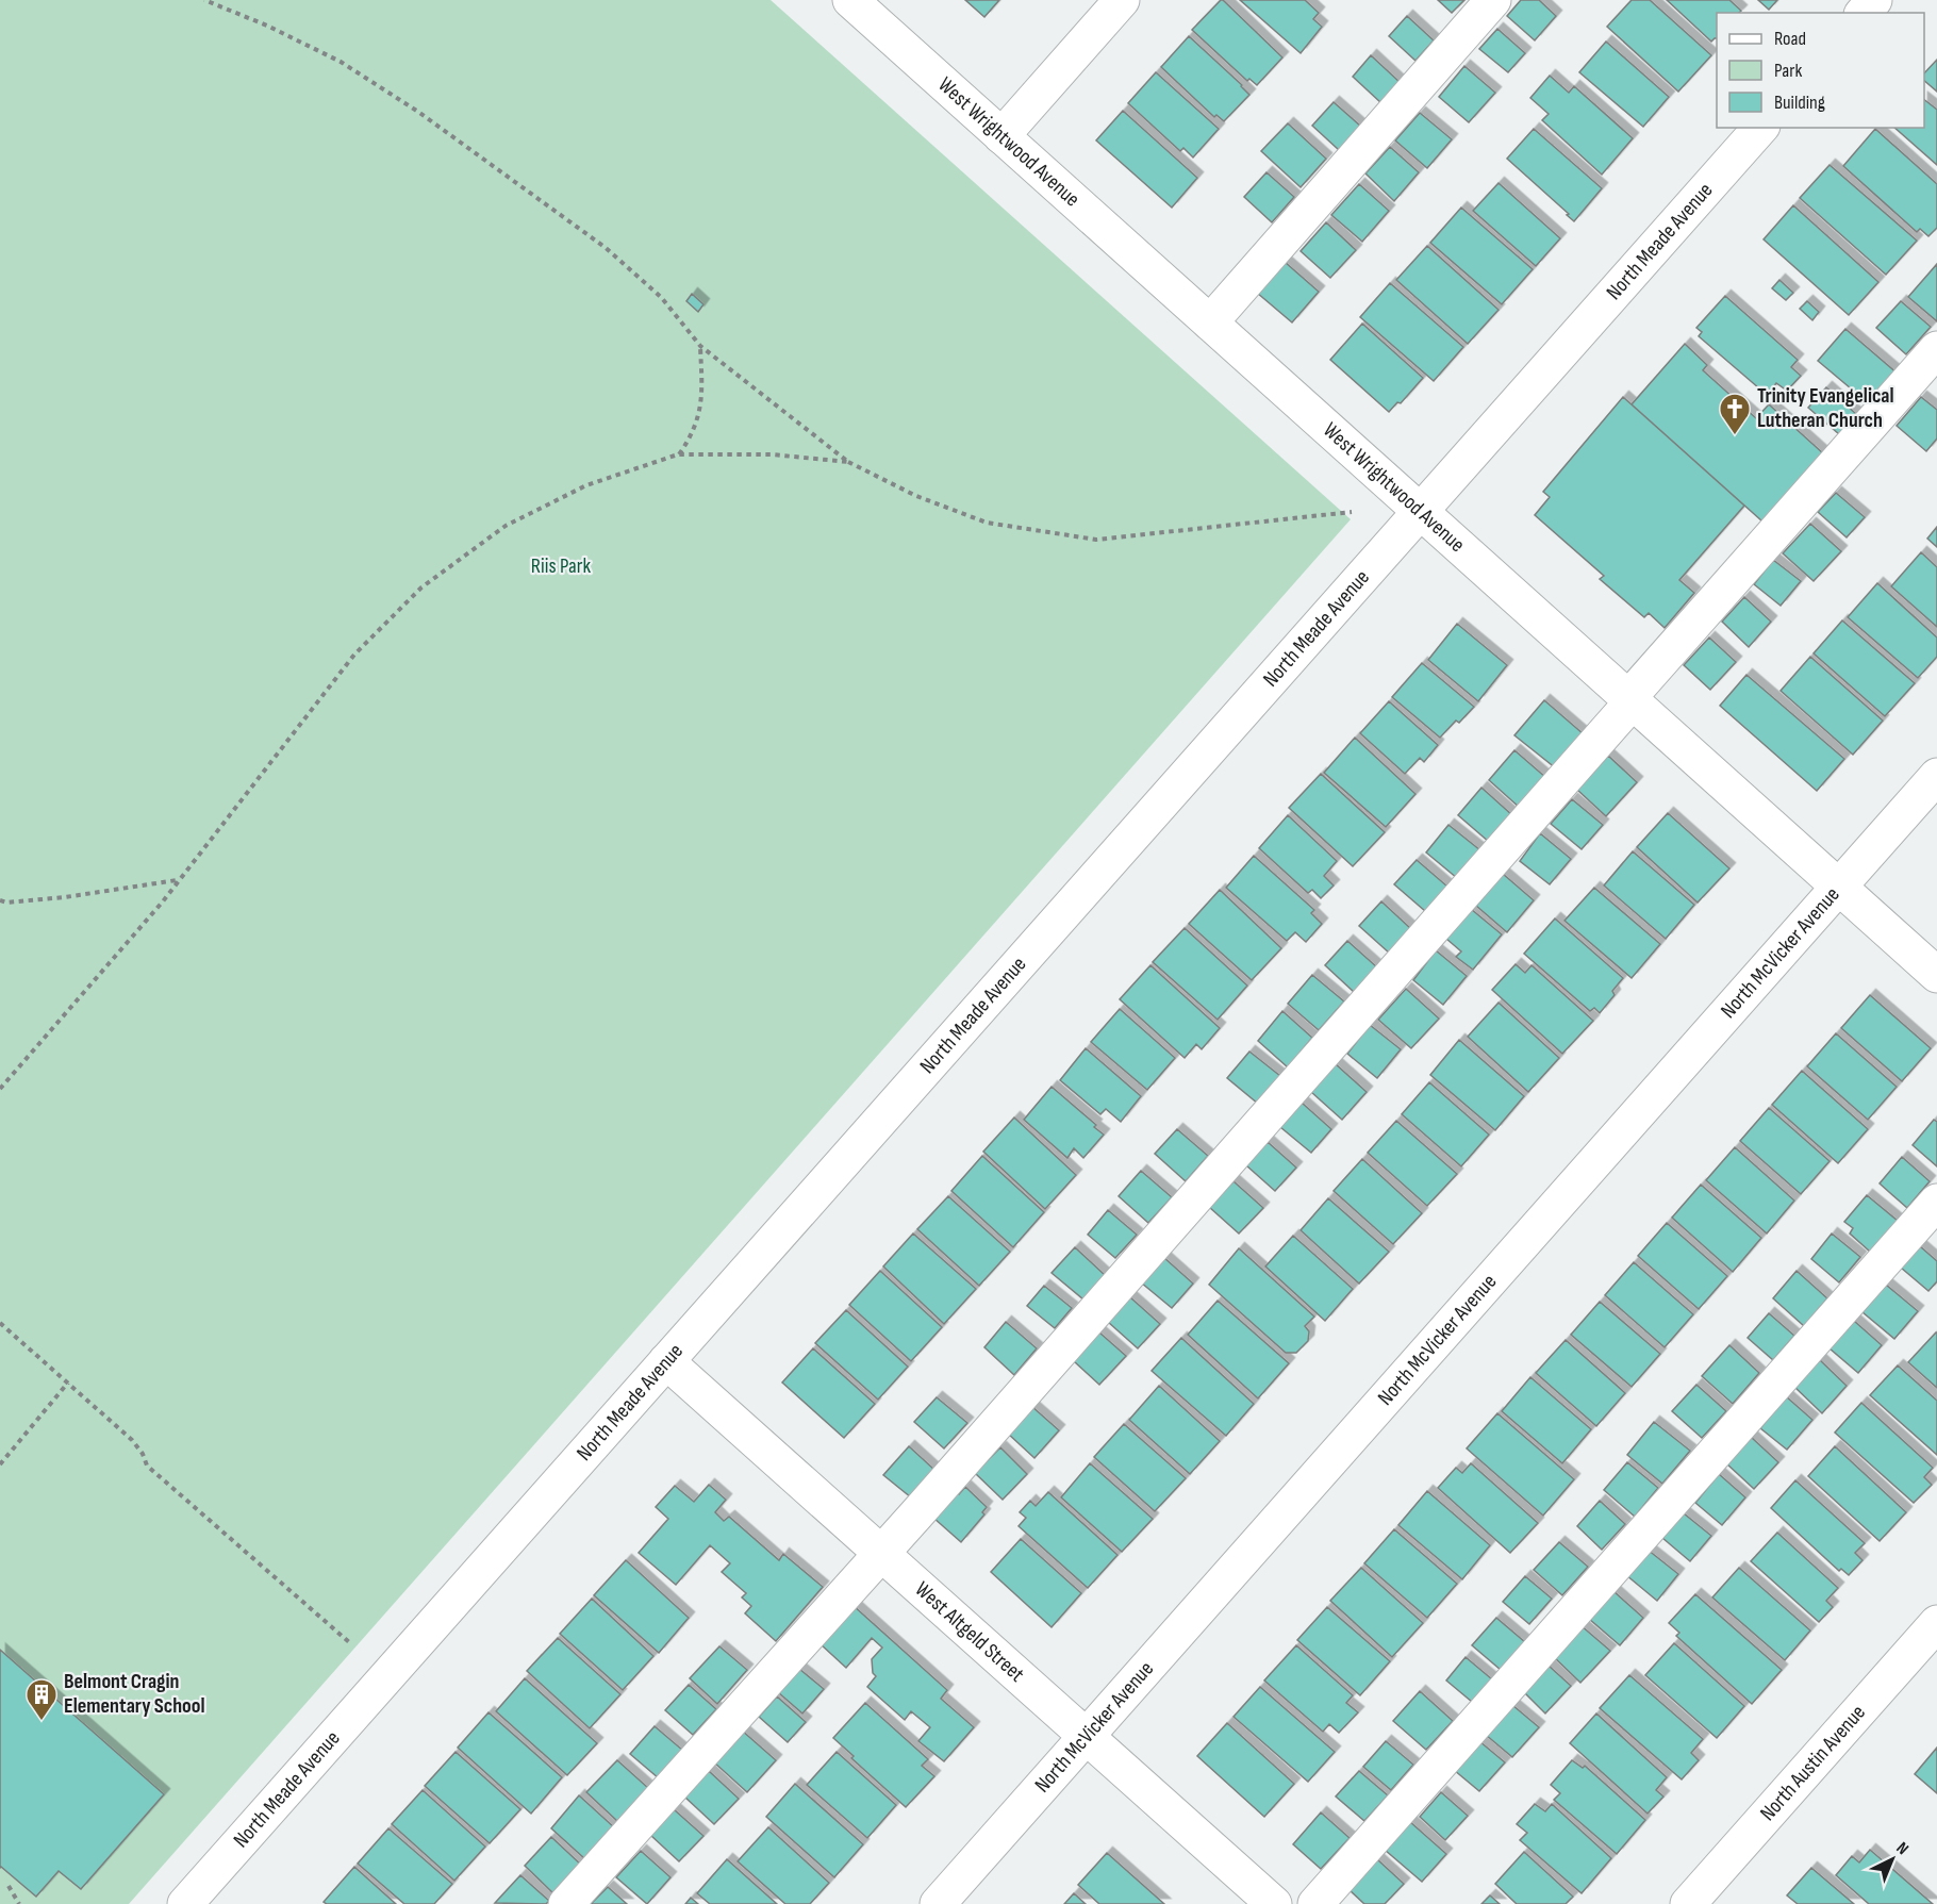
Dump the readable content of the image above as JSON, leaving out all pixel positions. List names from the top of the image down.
{
  "streets": {
    "street": [
      "West Wrightwood Avenue",
      "North Meade Avenue",
      "North McVicker Avenue",
      "West Altgeld Street",
      "North Austin Avenue"
    ]
  },
  "crossings": [
    ["West Wrightwood Avenue", "North Meade Avenue"],
    ["West Wrightwood Avenue", "North McVicker Avenue"],
    ["North Meade Avenue", "West Altgeld Street"],
    ["North McVicker Avenue", "West Altgeld Street"]
  ],
  "parks": ["Riis Park"],
  "places": {
    "church": ["Trinity Evangelical Lutheran Church"],
    "building": ["Belmont Cragin Elementary School"]
  },
  "legend": ["Road", "Park", "Building"],
  "north": "top right"
}
